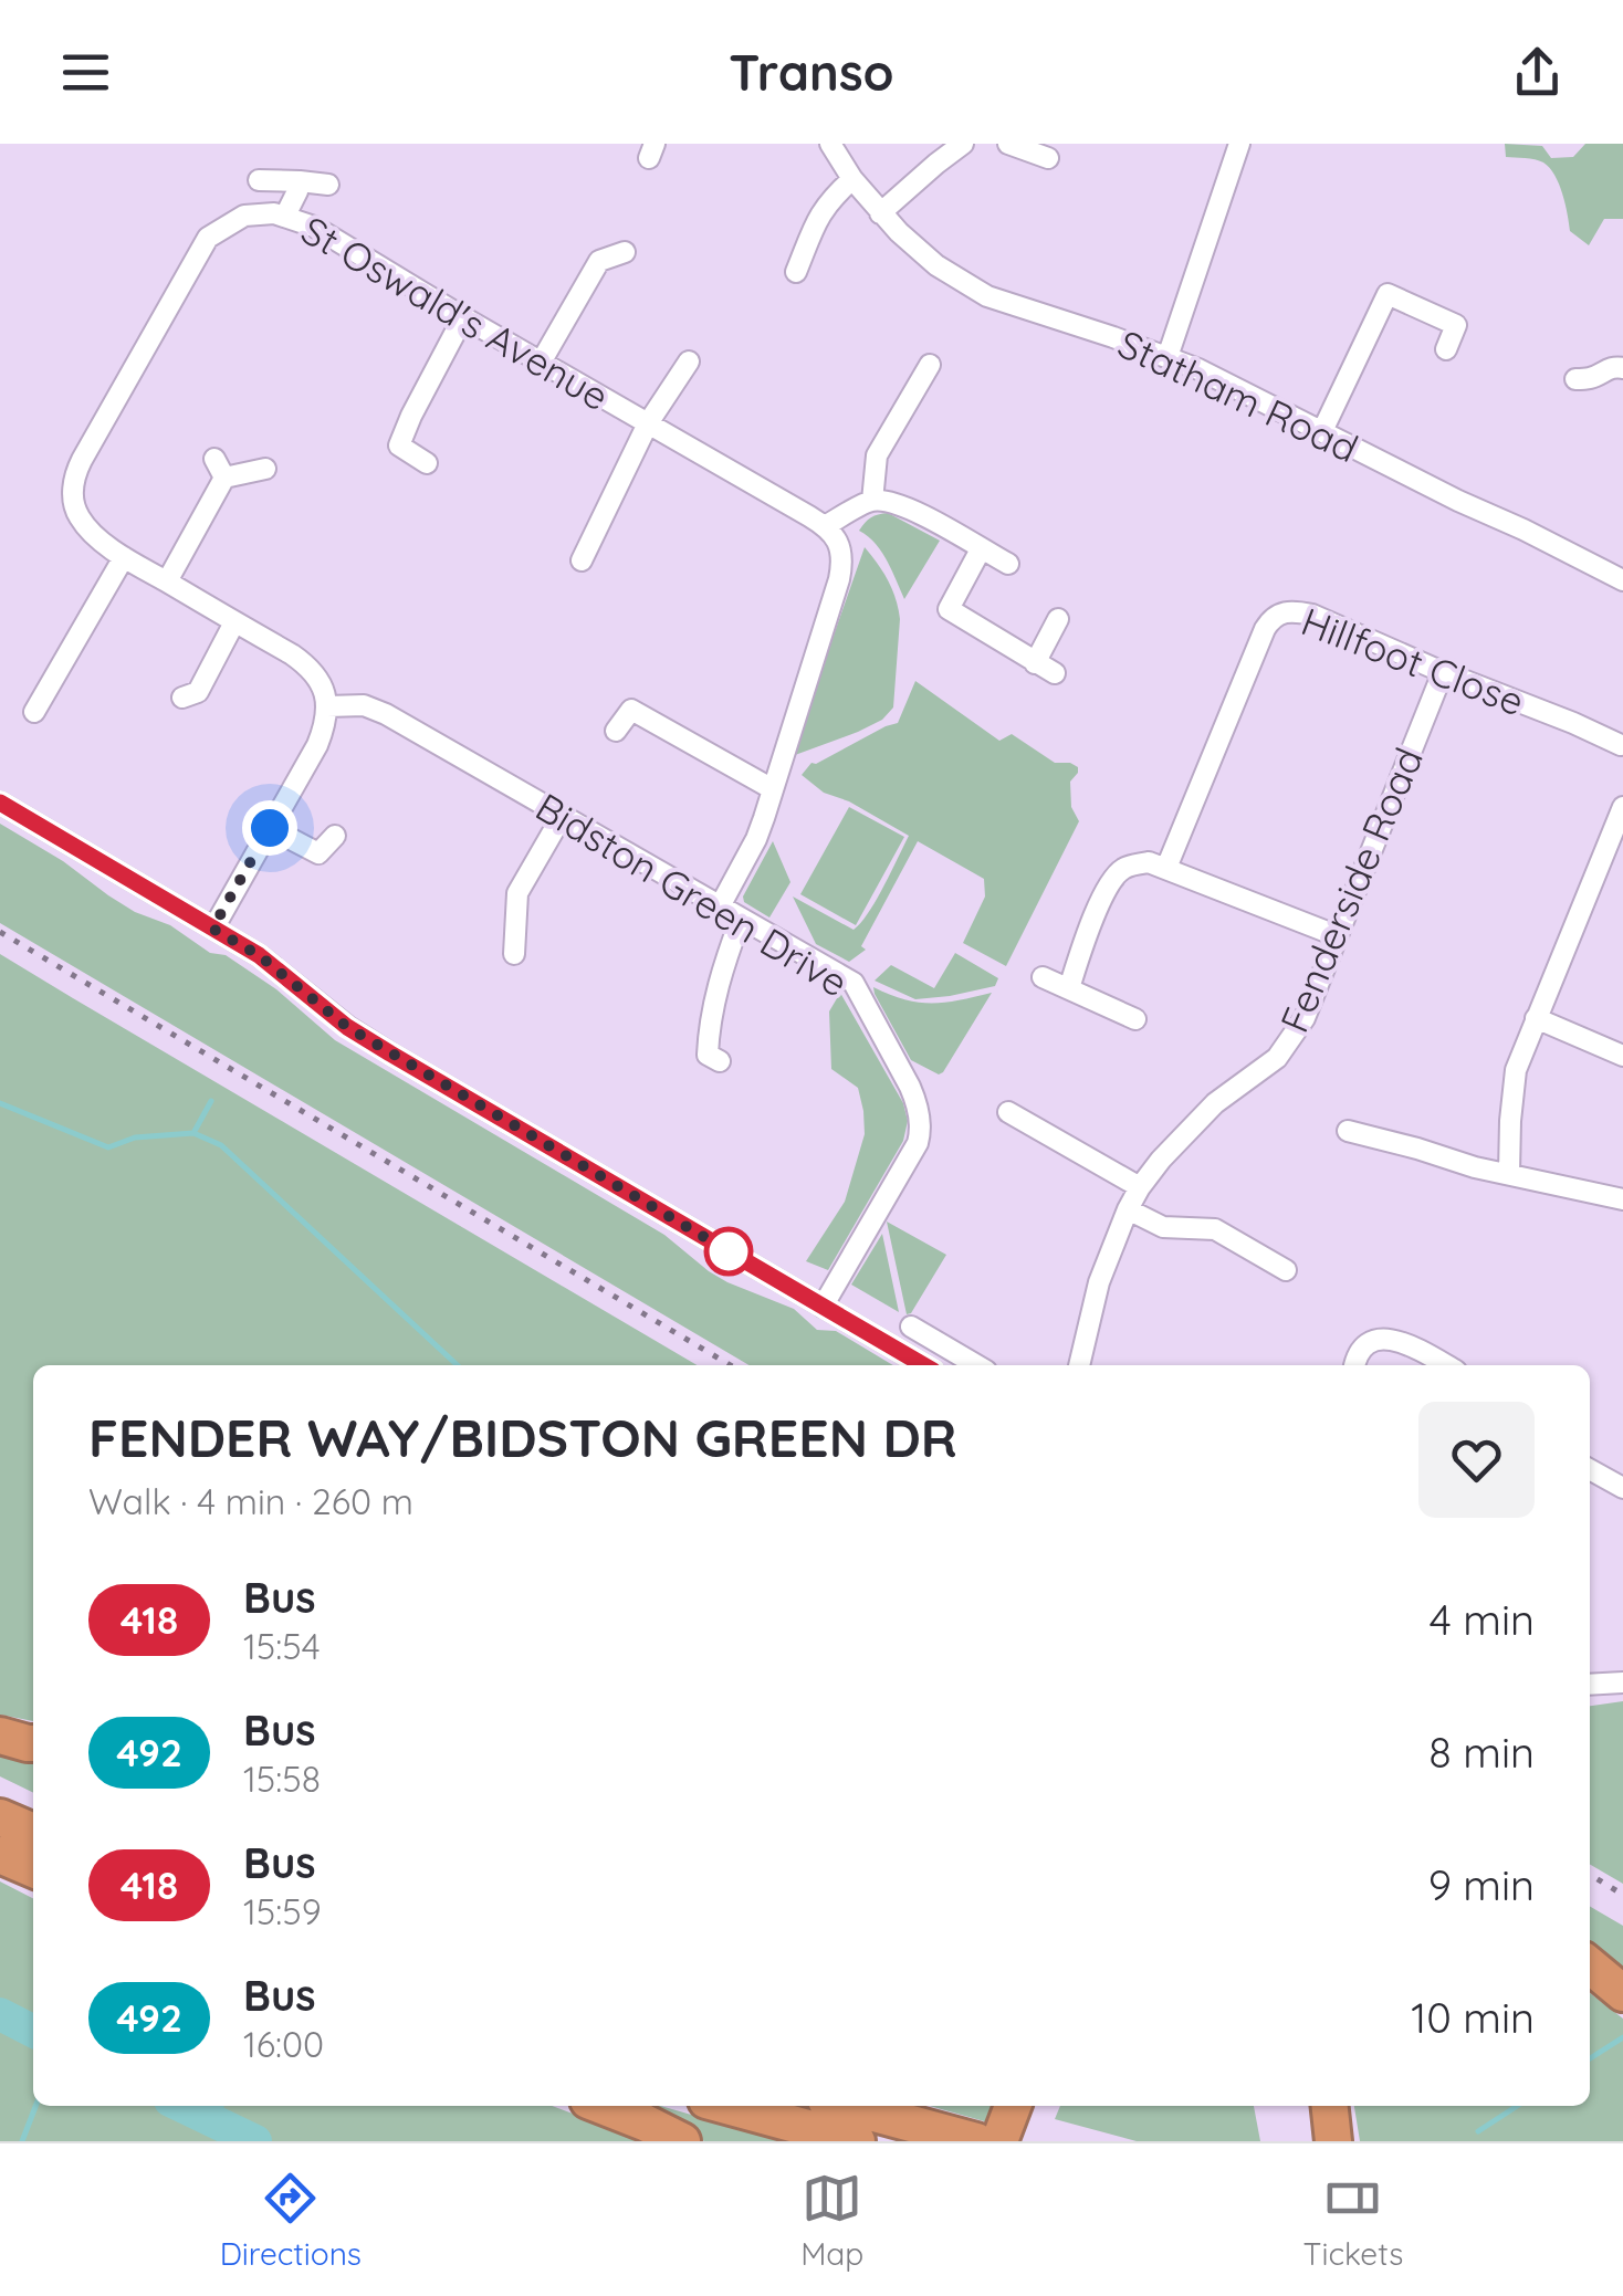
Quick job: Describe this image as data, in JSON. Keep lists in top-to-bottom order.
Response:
{
  "streets": {
    "street": [
      "St Oswald's Avenue",
      "Statham Road",
      "Hillfoot Close",
      "Fenderside Road",
      "Bidston Green Drive"
    ]
  },
  "crossings": [
    ["St Oswald's Avenue", "Bidston Green Drive"],
    ["Hillfoot Close", "Fenderside Road"]
  ],
  "lines": ["bus line 418"],
  "page": {
    "header": "Transo",
    "heading": ["FENDER WAY/BIDSTON GREEN DR", "Walk · 4 min · 260 m"],
    "list": [
      {
        "mark": "418",
        "name": "Bus",
        "note": "15:54",
        "value": "4 min"
      },
      {
        "mark": "492",
        "name": "Bus",
        "note": "15:58",
        "value": "8 min"
      },
      {
        "mark": "418",
        "name": "Bus",
        "note": "15:59",
        "value": "9 min"
      },
      {
        "mark": "492",
        "name": "Bus",
        "note": "16:00",
        "value": "10 min"
      }
    ],
    "tabs": ["Directions", "Map", "Tickets"]
  }
}
